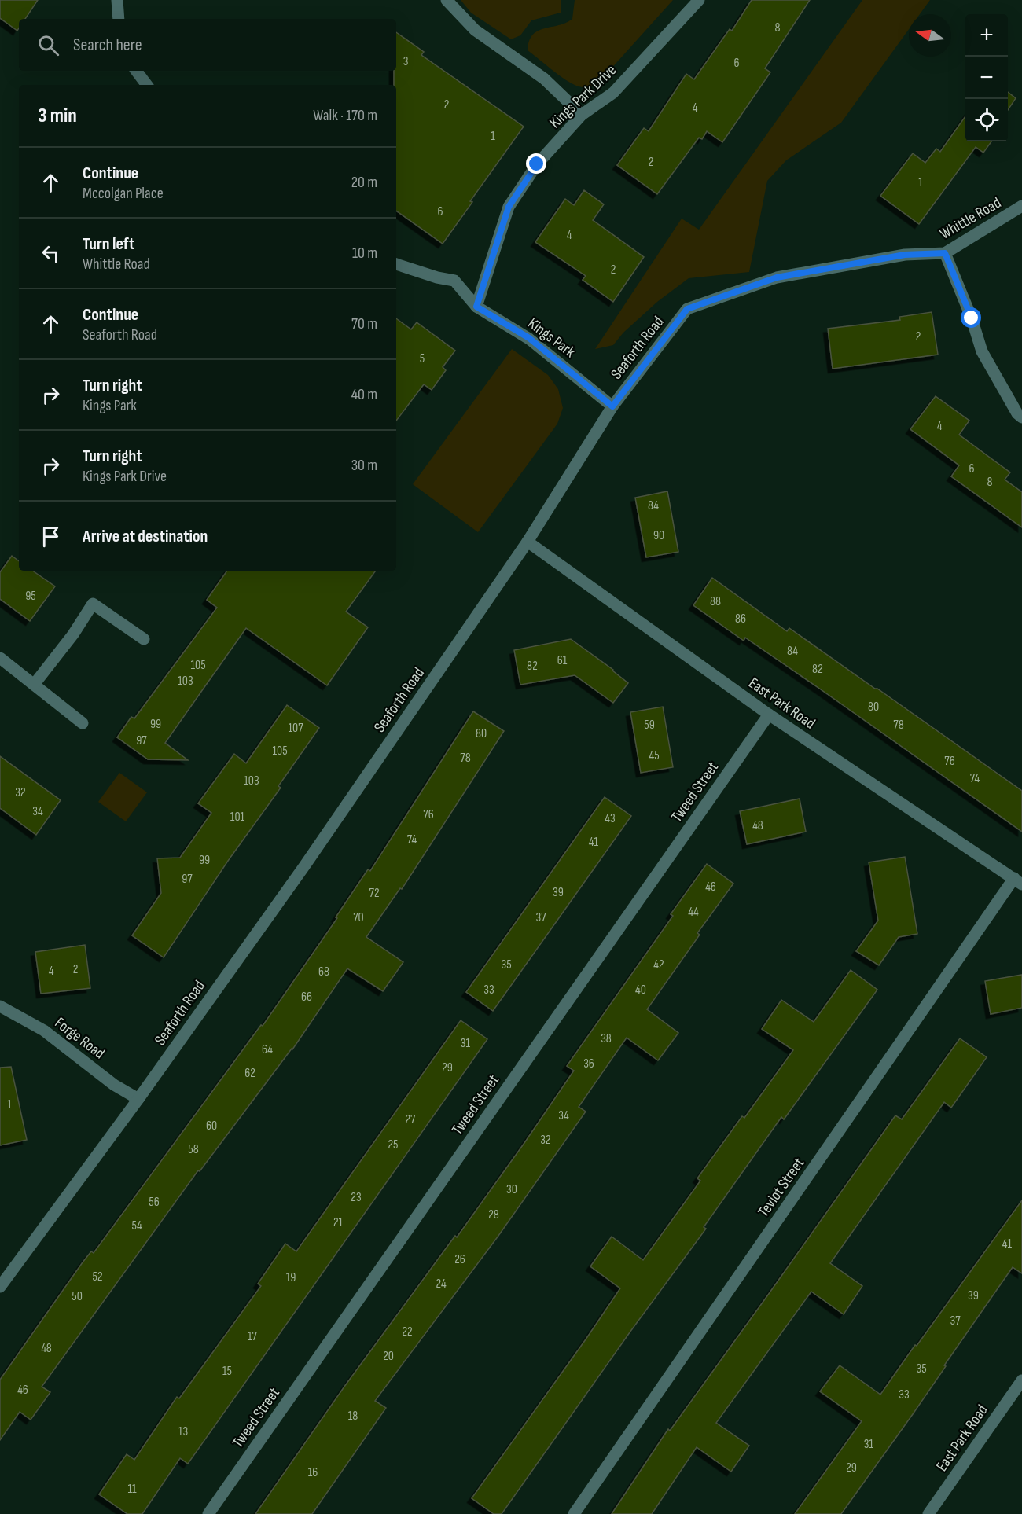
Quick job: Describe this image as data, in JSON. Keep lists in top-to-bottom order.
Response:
{
  "streets": {
    "street": [
      "Kings Park Drive",
      "Whittle Road",
      "Kings Park",
      "Seaforth Road",
      "East Park Road",
      "Tweed Street",
      "Forge Road",
      "Teviot Street"
    ]
  },
  "crossings": [
    ["Kings Park Drive", "Kings Park"],
    ["Whittle Road", "Seaforth Road"],
    ["Kings Park", "Seaforth Road"],
    ["Seaforth Road", "East Park Road"],
    ["Seaforth Road", "Forge Road"],
    ["East Park Road", "Tweed Street"],
    ["East Park Road", "Teviot Street"]
  ],
  "house_numbers": [
    "8",
    "3",
    "6",
    "2",
    "4",
    "1",
    "2",
    "1",
    "6",
    "4",
    "2",
    "2",
    "5",
    "4",
    "6",
    "8",
    "84",
    "90",
    "95",
    "88",
    "86",
    "84",
    "61",
    "105",
    "82",
    "82",
    "103",
    "80",
    "99",
    "59",
    "78",
    "107",
    "80",
    "97",
    "105",
    "45",
    "78",
    "76",
    "74",
    "103",
    "32",
    "34",
    "76",
    "101",
    "43",
    "48",
    "74",
    "41",
    "99",
    "97",
    "46",
    "39",
    "72",
    "44",
    "70",
    "37",
    "35",
    "42",
    "2",
    "4",
    "68",
    "33",
    "40",
    "66",
    "38",
    "31",
    "64",
    "36",
    "29",
    "62",
    "1",
    "34",
    "27",
    "60",
    "32",
    "25",
    "58",
    "30",
    "23",
    "56",
    "28",
    "21",
    "54",
    "41",
    "26",
    "52",
    "19",
    "24",
    "39",
    "50",
    "37",
    "22",
    "17",
    "48",
    "20",
    "35",
    "15",
    "46",
    "33",
    "18",
    "13",
    "31",
    "29",
    "16",
    "11"
  ],
  "north": "left",
  "page": {
    "map_buttons": ["+", "−"],
    "search": "Search here",
    "heading": ["3 min", "Walk · 170 m"],
    "list": [
      ["Continue", "Mccolgan Place", "20 m"],
      ["Turn left", "Whittle Road", "10 m"],
      ["Continue", "Seaforth Road", "70 m"],
      ["Turn right", "Kings Park", "40 m"],
      ["Turn right", "Kings Park Drive", "30 m"],
      "Arrive at destination"
    ]
  }
}
